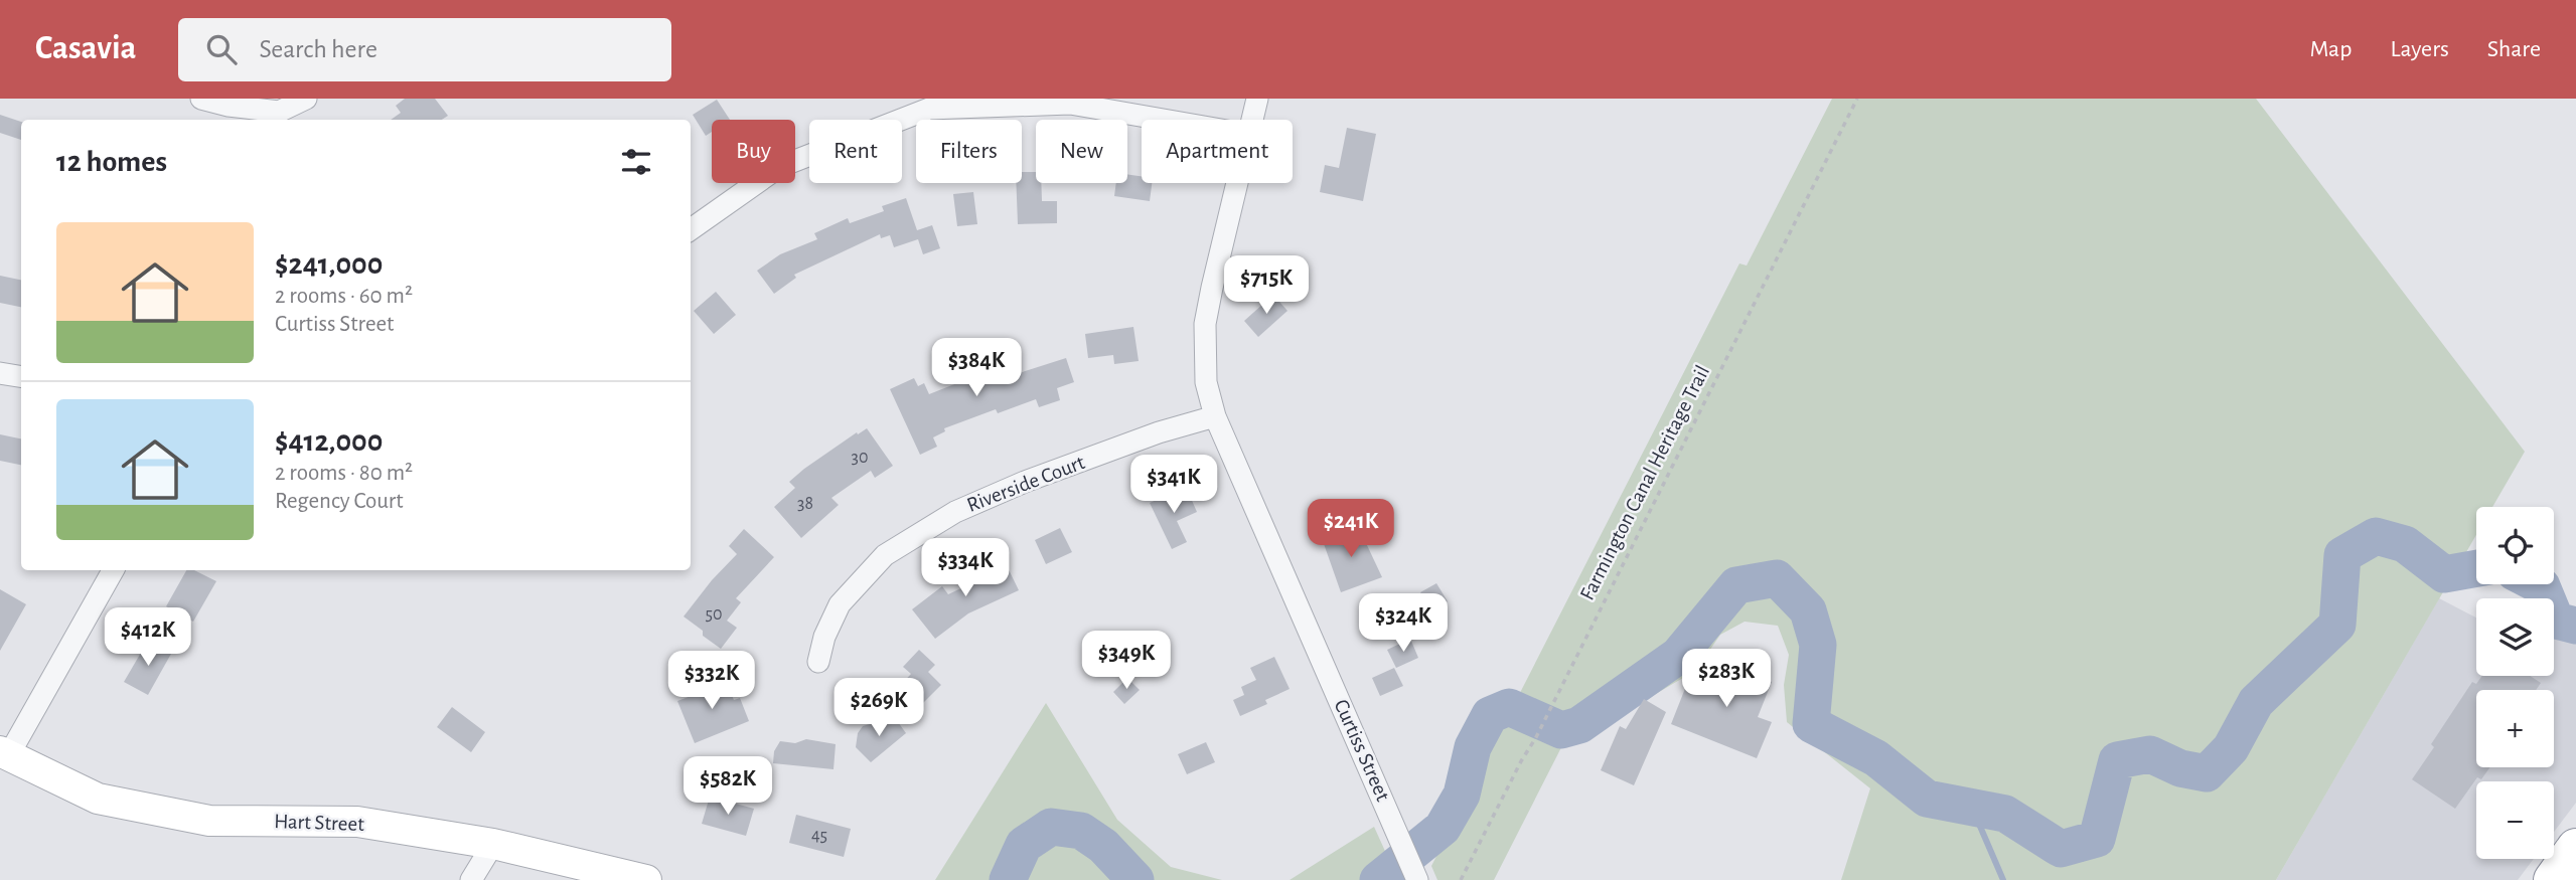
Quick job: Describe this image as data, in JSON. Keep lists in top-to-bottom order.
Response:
{
  "streets": {
    "street": ["Riverside Court", "Curtiss Street", "Hart Street"],
    "path": ["Farmington Canal Heritage Trail"]
  },
  "crossings": [
    ["Riverside Court", "Curtiss Street"]
  ],
  "house_numbers": [
    "30",
    "38",
    "50",
    "45"
  ],
  "page": {
    "header": "Casavia",
    "search": "Search here",
    "nav": ["Map", "Layers", "Share"],
    "chip": [
      "Buy",
      "Rent",
      "Filters",
      "New",
      "Apartment"
    ],
    "heading": "12 homes",
    "list": [
      {
        "name": "$241,000",
        "note": "2 rooms · 60 m² · Curtiss Street"
      },
      {
        "name": "$412,000",
        "note": "2 rooms · 80 m² · Regency Court"
      }
    ],
    "price": [
      "$715K",
      "$384K",
      "$341K",
      "$241K",
      "$334K",
      "$324K",
      "$412K",
      "$349K",
      "$283K",
      "$332K",
      "$269K",
      "$582K"
    ],
    "map_buttons": ["+", "−"]
  }
}
